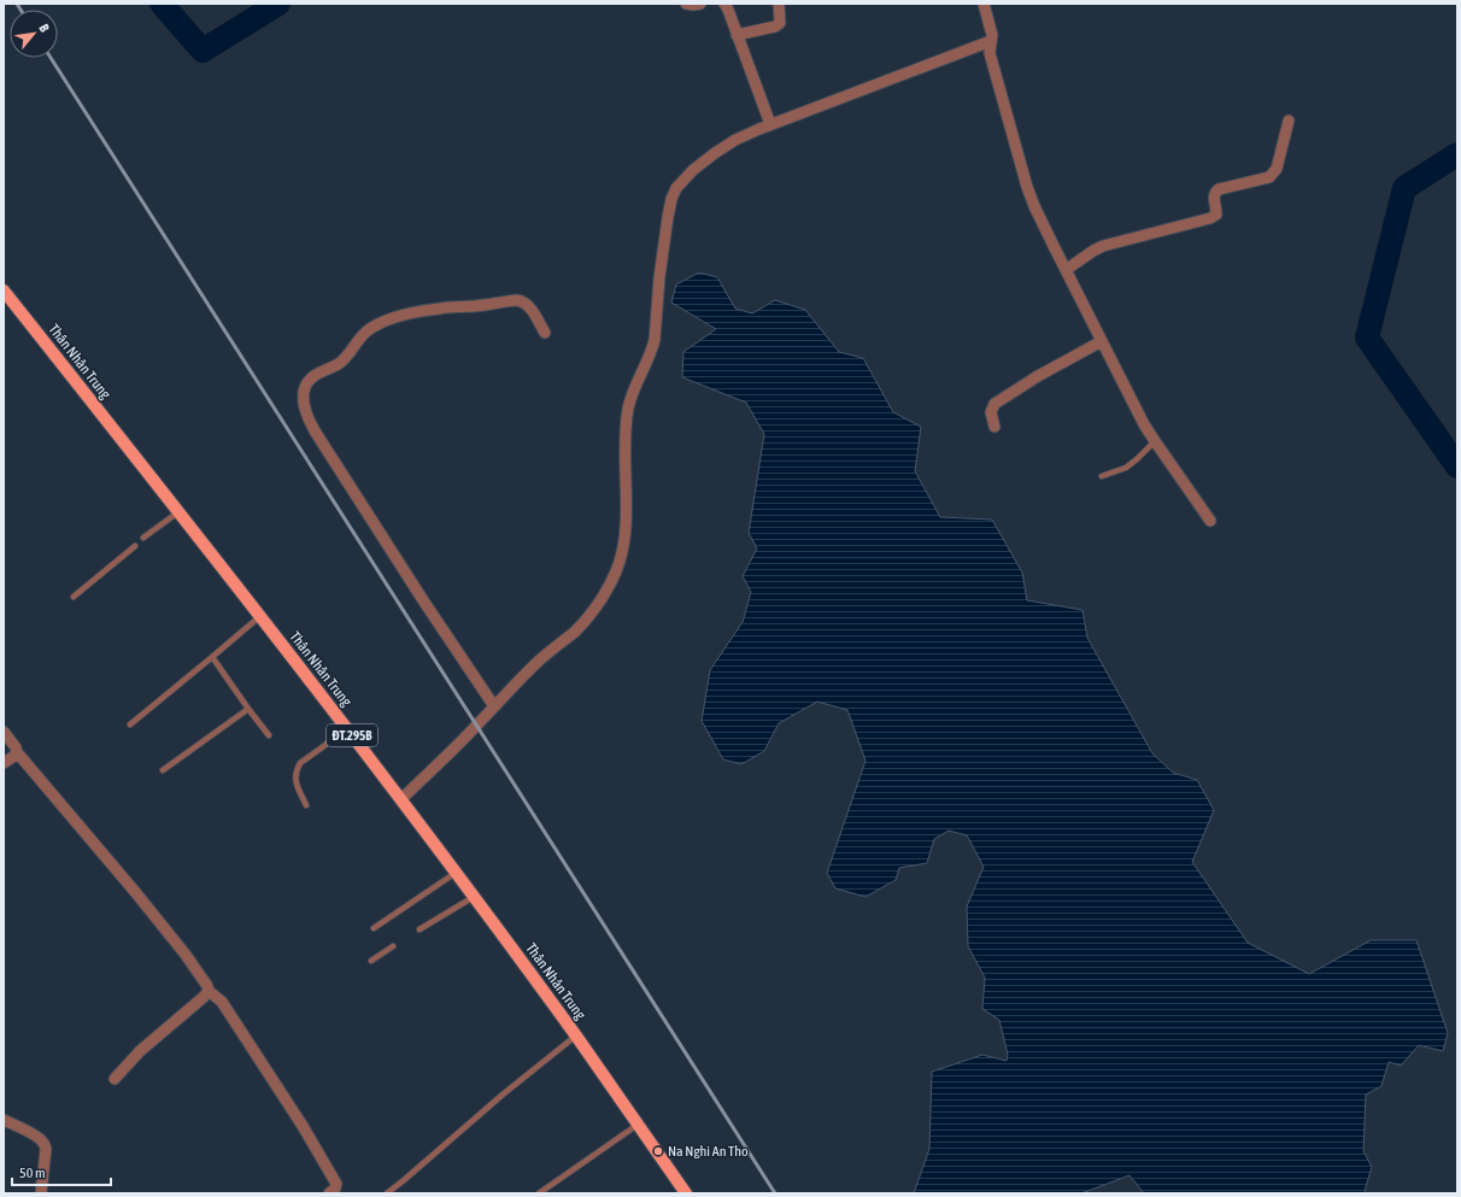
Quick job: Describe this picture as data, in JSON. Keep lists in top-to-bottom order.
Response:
{
  "streets": {
    "main road": ["Thân Nhân Trung", "ĐT.295B"]
  },
  "places": ["Na Nghi An Tho"],
  "scale_bar": "50 m",
  "north": "top right"
}
